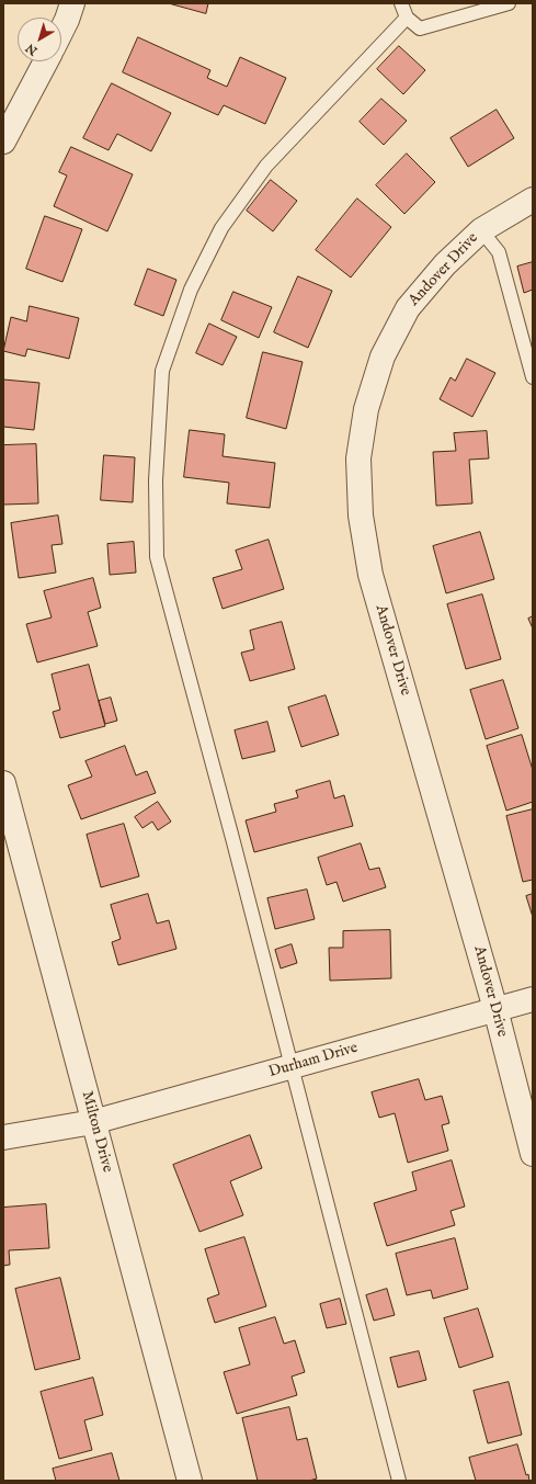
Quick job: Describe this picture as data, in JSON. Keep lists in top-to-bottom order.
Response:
{
  "streets": {
    "street": ["Andover Drive", "Durham Drive", "Milton Drive"]
  },
  "crossings": [
    ["Andover Drive", "Durham Drive"],
    ["Durham Drive", "Milton Drive"]
  ],
  "north": "bottom left"
}
